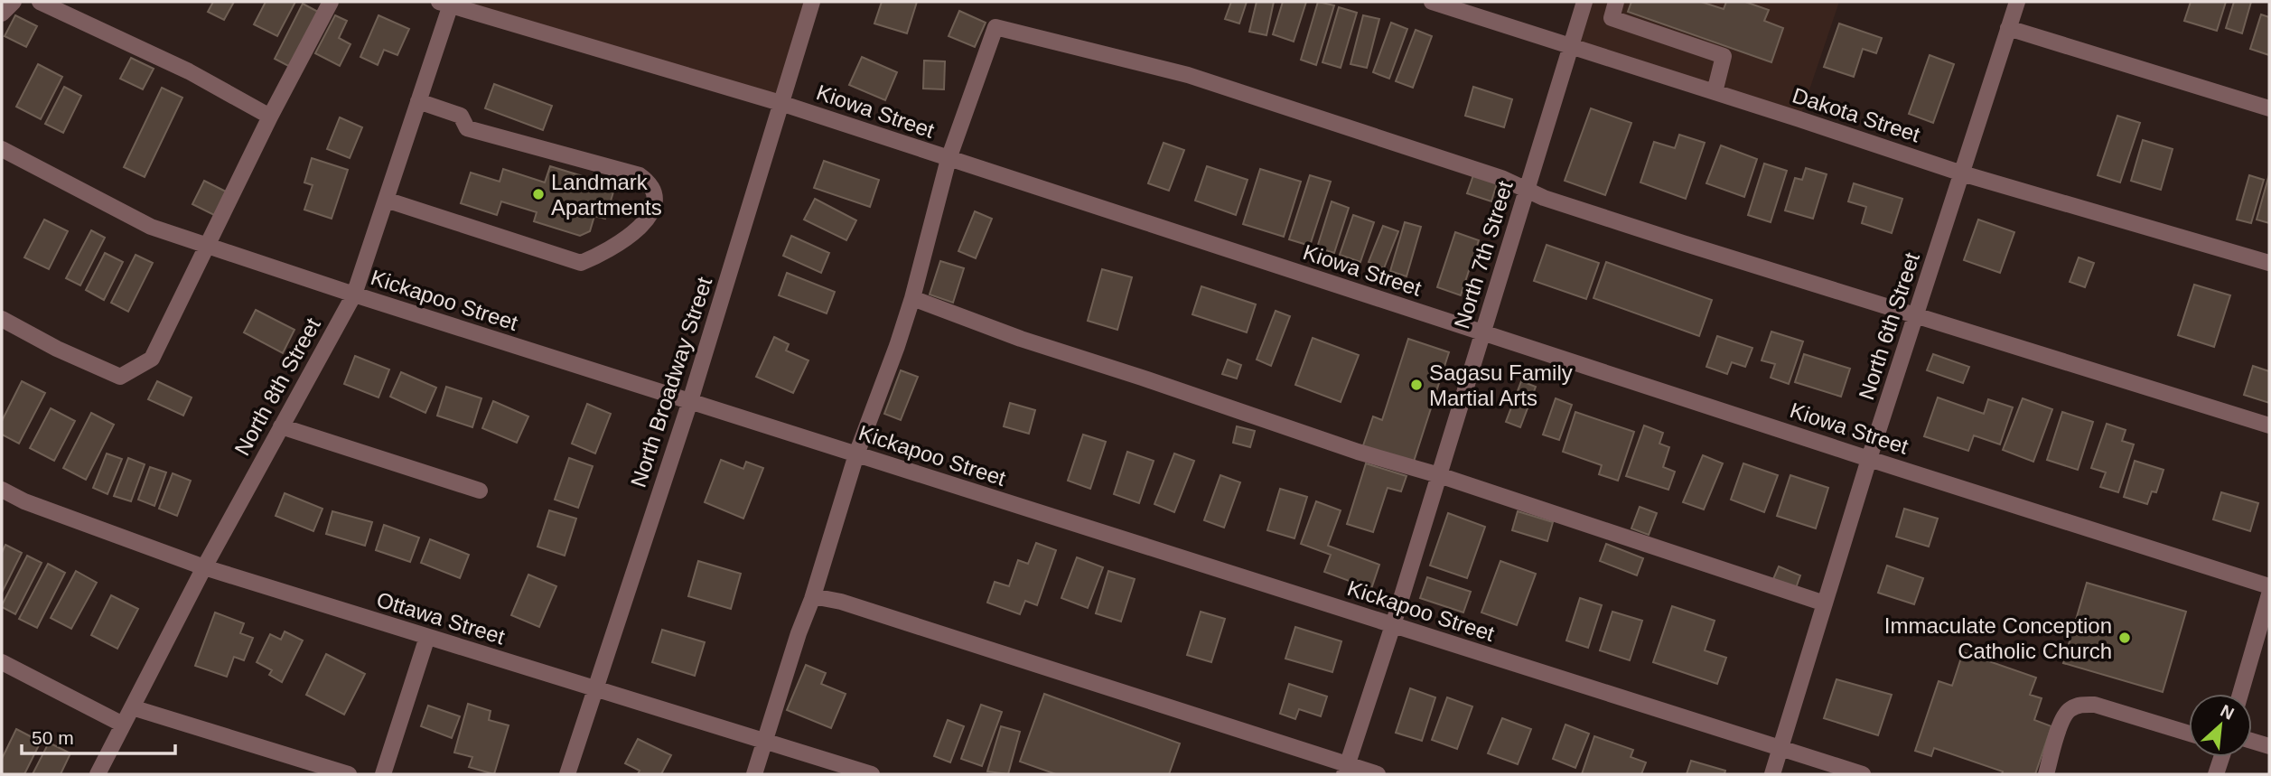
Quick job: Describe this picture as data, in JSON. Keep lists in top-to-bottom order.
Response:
{
  "streets": {
    "street": [
      "Kiowa Street",
      "Dakota Street",
      "North 7th Street",
      "Kickapoo Street",
      "North 6th Street",
      "North Broadway Street",
      "North 8th Street",
      "Ottawa Street"
    ]
  },
  "crossings": [
    ["Kiowa Street", "North 7th Street"],
    ["Kiowa Street", "North 6th Street"],
    ["Kiowa Street", "North Broadway Street"],
    ["Kiowa Street", "North 8th Street"],
    ["Dakota Street", "North 7th Street"],
    ["Dakota Street", "North 6th Street"],
    ["North 7th Street", "Kickapoo Street"],
    ["Kickapoo Street", "North 6th Street"],
    ["Kickapoo Street", "North Broadway Street"],
    ["Kickapoo Street", "North 8th Street"],
    ["North Broadway Street", "Ottawa Street"],
    ["North 8th Street", "Ottawa Street"]
  ],
  "places": ["Landmark Apartments", "Sagasu Family Martial Arts", "Immaculate Conception Catholic Church"],
  "scale_bar": "50 m",
  "north": "top right"
}
